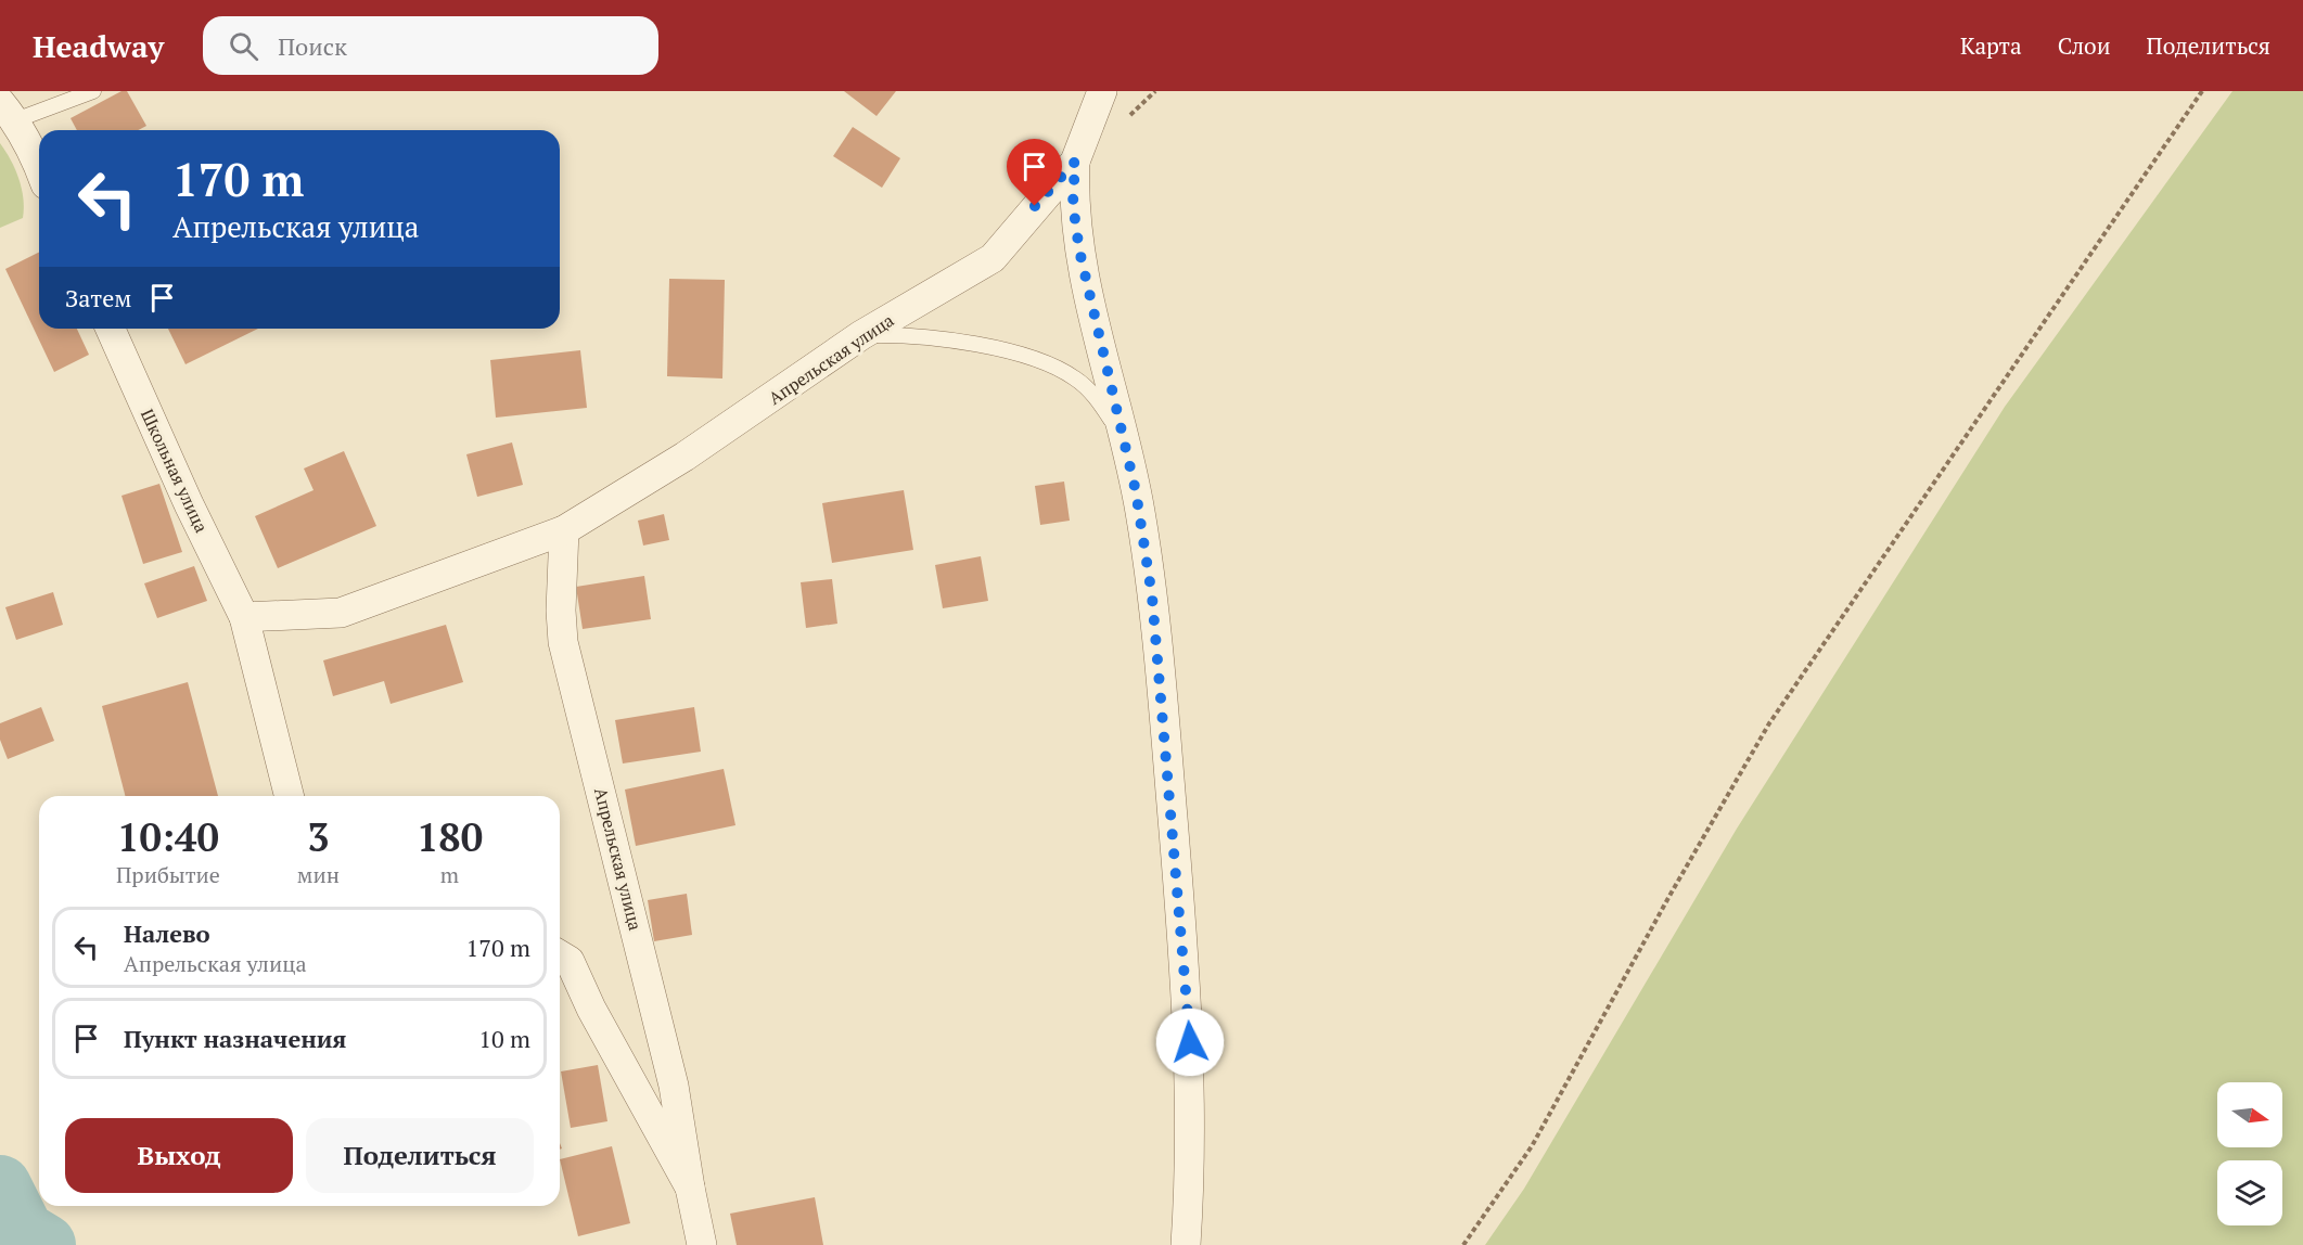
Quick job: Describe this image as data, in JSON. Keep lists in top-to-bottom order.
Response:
{
  "streets": {
    "street": ["Апрельская улица", "Школьная улица"]
  },
  "crossings": [
    ["Апрельская улица", "Школьная улица"]
  ],
  "north": "right",
  "page": {
    "header": "Headway",
    "search": "Поиск",
    "nav": ["Карта", "Слои", "Поделиться"],
    "turn": ["170 m", "Апрельская улица"],
    "then": "Затем",
    "eta": [
      "10:40",
      "Прибытие",
      "3",
      "мин",
      "180",
      "m"
    ],
    "list": [
      {
        "name": "Налево",
        "note": "Апрельская улица",
        "value": "170 m"
      },
      {
        "name": "Пункт назначения",
        "value": "10 m"
      }
    ],
    "buttons": ["Выход", "Поделиться"]
  }
}
